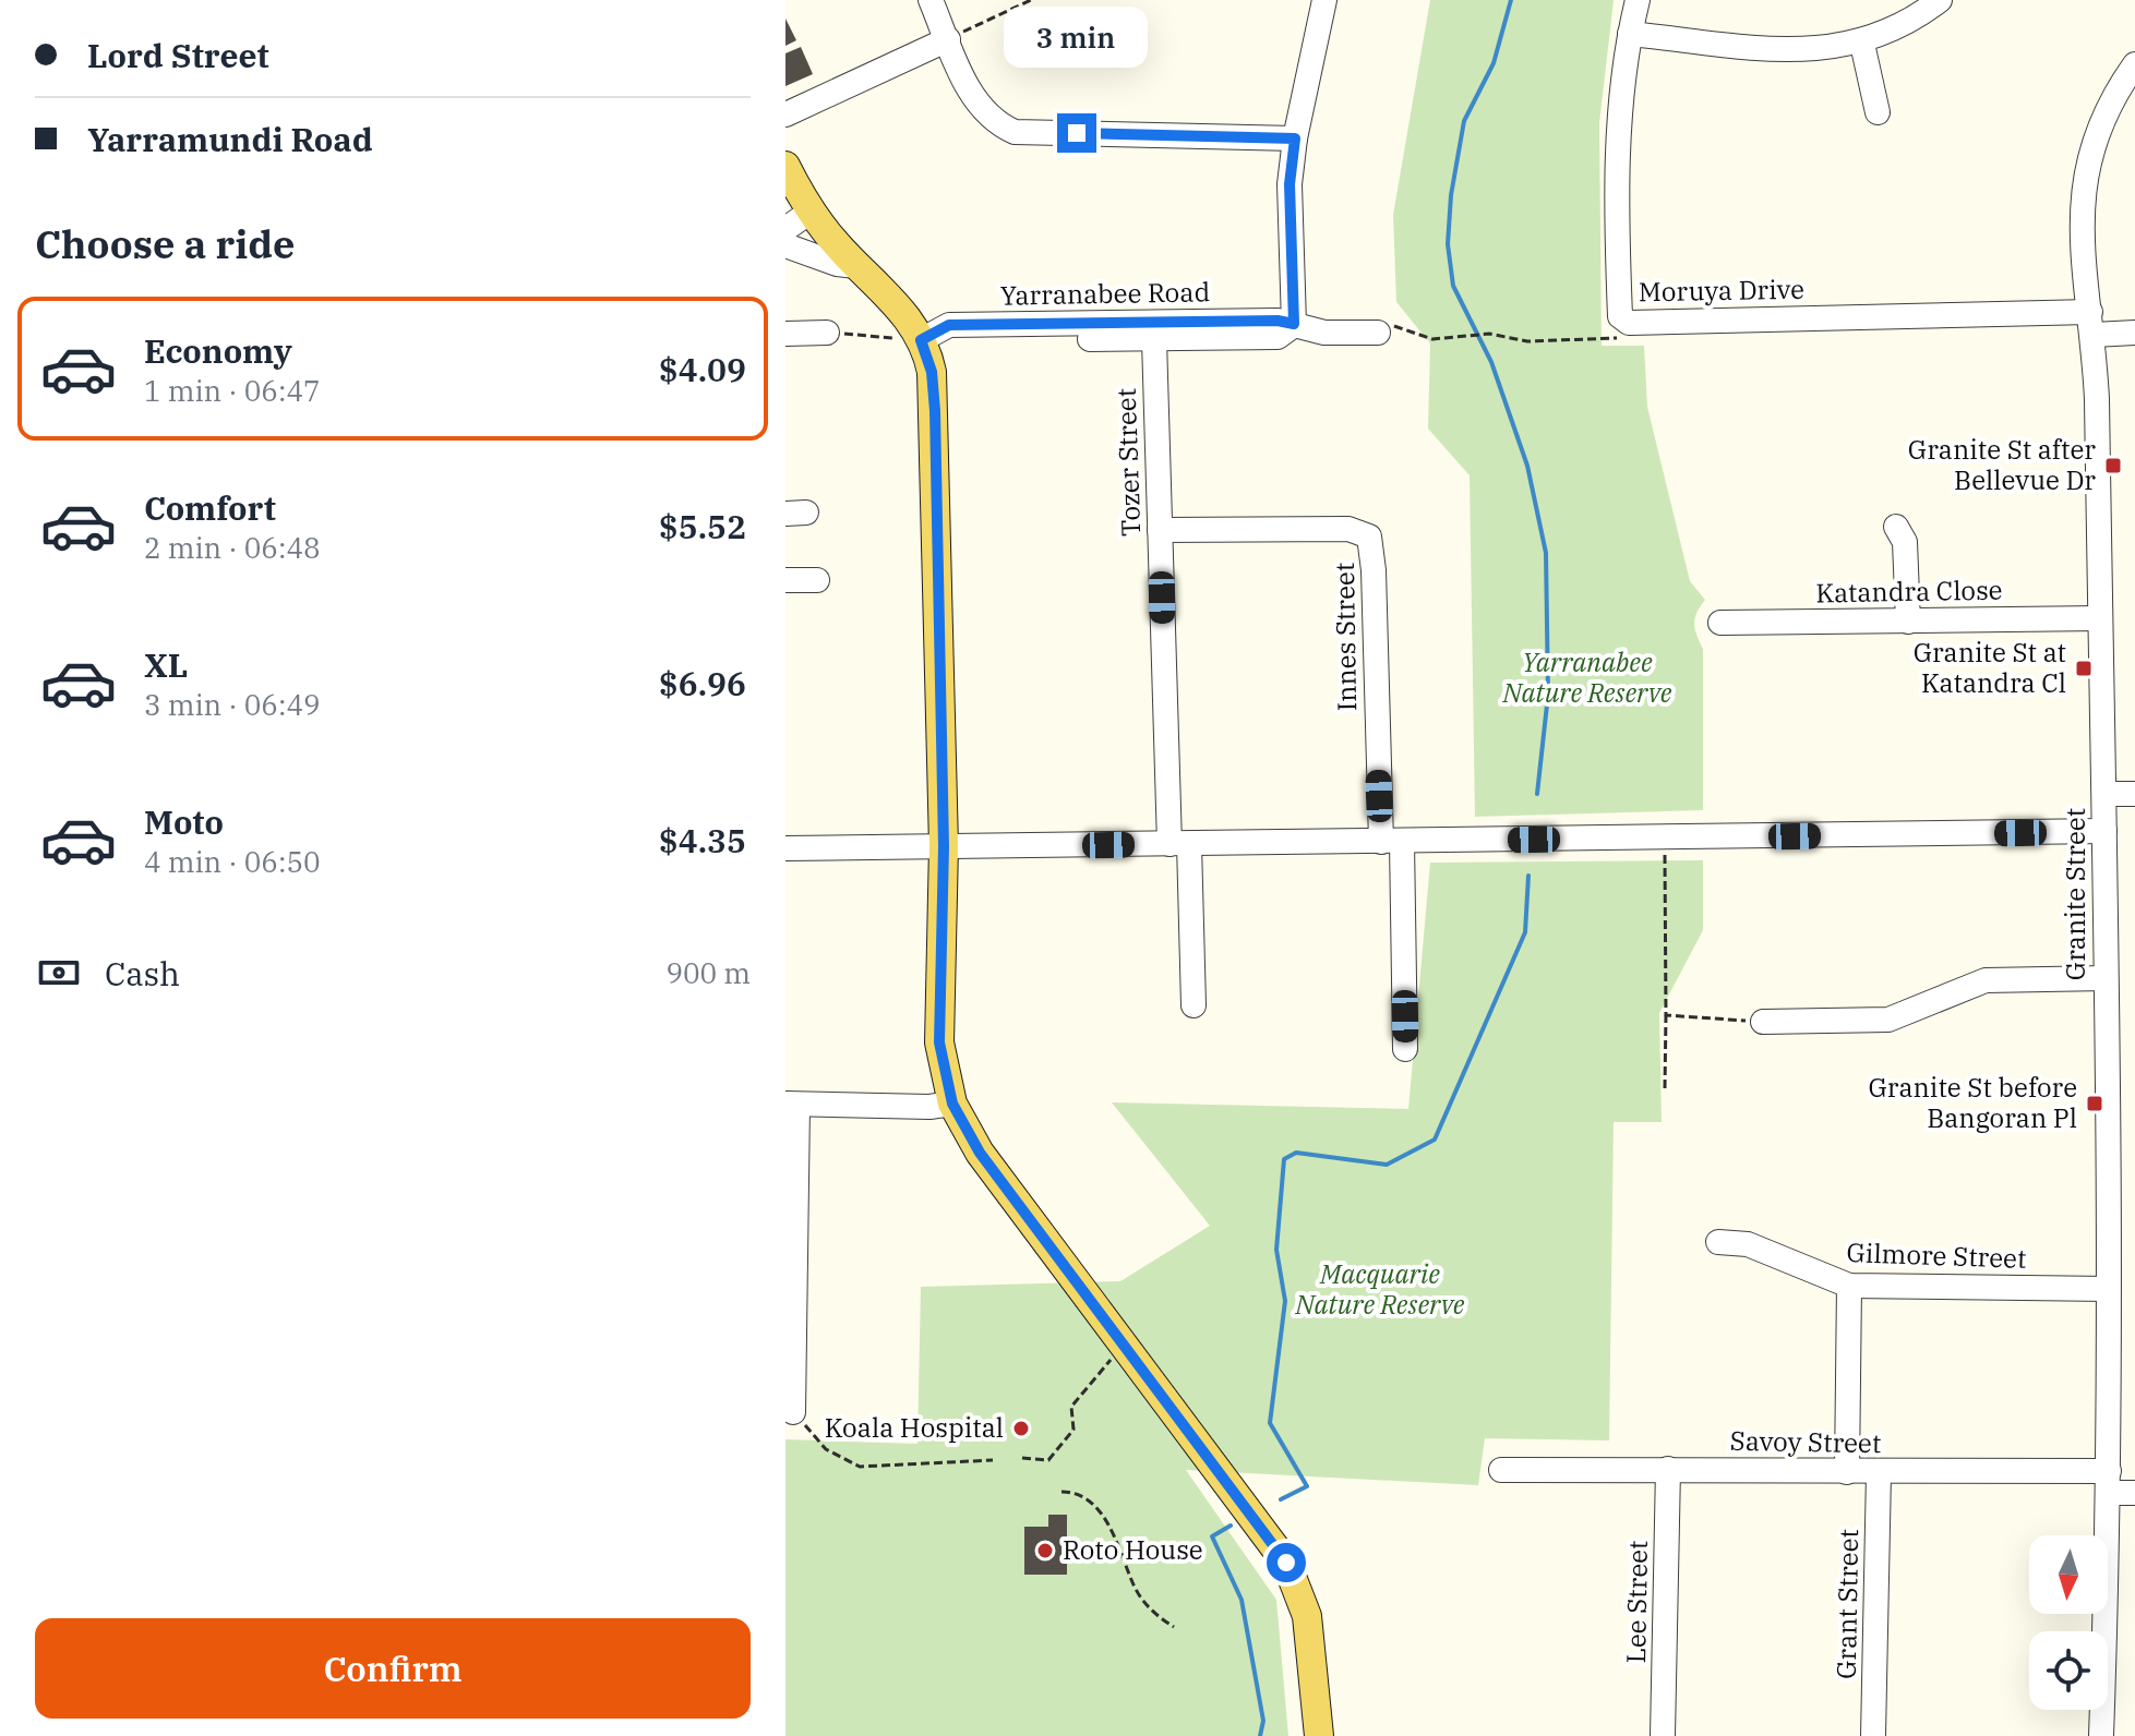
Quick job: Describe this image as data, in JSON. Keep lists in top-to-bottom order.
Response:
{
  "streets": {
    "street": [
      "Moruya Drive",
      "Yarranabee Road",
      "Tozer Street",
      "Katandra Close",
      "Innes Street",
      "Granite Street",
      "Gilmore Street",
      "Savoy Street",
      "Lee Street",
      "Grant Street"
    ]
  },
  "crossings": [
    ["Moruya Drive", "Granite Street"],
    ["Yarranabee Road", "Tozer Street"],
    ["Tozer Street", "Innes Street"],
    ["Katandra Close", "Granite Street"],
    ["Granite Street", "Gilmore Street"],
    ["Granite Street", "Savoy Street"],
    ["Savoy Street", "Lee Street"],
    ["Savoy Street", "Grant Street"]
  ],
  "parks": ["Yarranabee Nature Reserve", "Macquarie Nature Reserve"],
  "places": {
    "transit": ["Granite St after Bellevue Dr", "Granite St at Katandra Cl", "Granite St before Bangoran Pl"],
    "other": ["Koala Hospital", "Roto House"]
  },
  "north": "bottom",
  "page": {
    "banner": ["Lord Street", "Yarramundi Road"],
    "bubble": "3 min",
    "heading": "Choose a ride",
    "list": [
      {
        "name": "Economy",
        "note": "1 min · 06:47",
        "value": "$4.09"
      },
      {
        "name": "Comfort",
        "note": "2 min · 06:48",
        "value": "$5.52"
      },
      {
        "name": "XL",
        "note": "3 min · 06:49",
        "value": "$6.96"
      },
      {
        "name": "Moto",
        "note": "4 min · 06:50",
        "value": "$4.35"
      }
    ],
    "pay": ["Cash", "900 m"],
    "buttons": "Confirm"
  }
}
